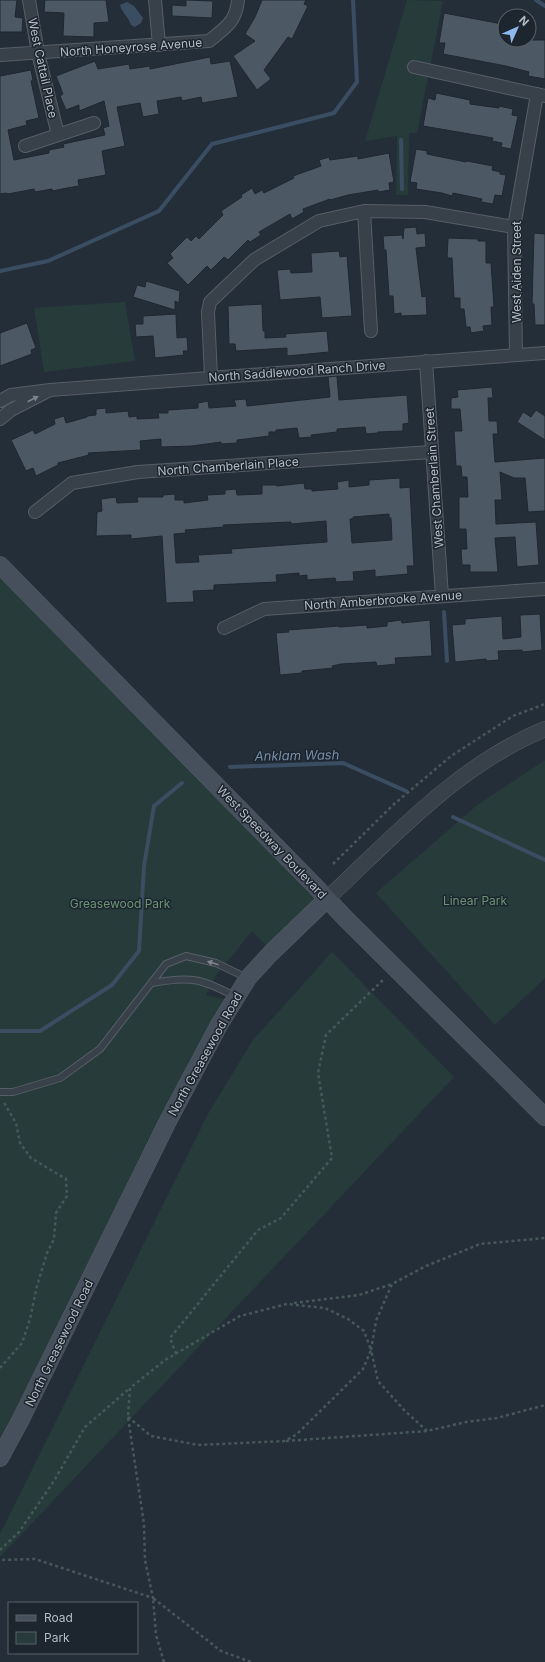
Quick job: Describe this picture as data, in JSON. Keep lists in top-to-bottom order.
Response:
{
  "streets": {
    "main road": ["West Speedway Boulevard", "North Greasewood Road"],
    "street": [
      "North Honeyrose Avenue",
      "West Cattail Place",
      "West Aiden Street",
      "North Saddlewood Ranch Drive",
      "North Chamberlain Place",
      "West Chamberlain Street",
      "North Amberbrooke Avenue"
    ]
  },
  "crossings": [
    ["North Honeyrose Avenue", "West Cattail Place"],
    ["West Aiden Street", "North Saddlewood Ranch Drive"],
    ["North Saddlewood Ranch Drive", "West Chamberlain Street"],
    ["North Chamberlain Place", "West Chamberlain Street"],
    ["West Chamberlain Street", "North Amberbrooke Avenue"],
    ["West Speedway Boulevard", "North Greasewood Road"]
  ],
  "water": ["Anklam Wash"],
  "parks": ["Linear Park", "Greasewood Park"],
  "legend": ["Road", "Park"],
  "north": "top right"
}
